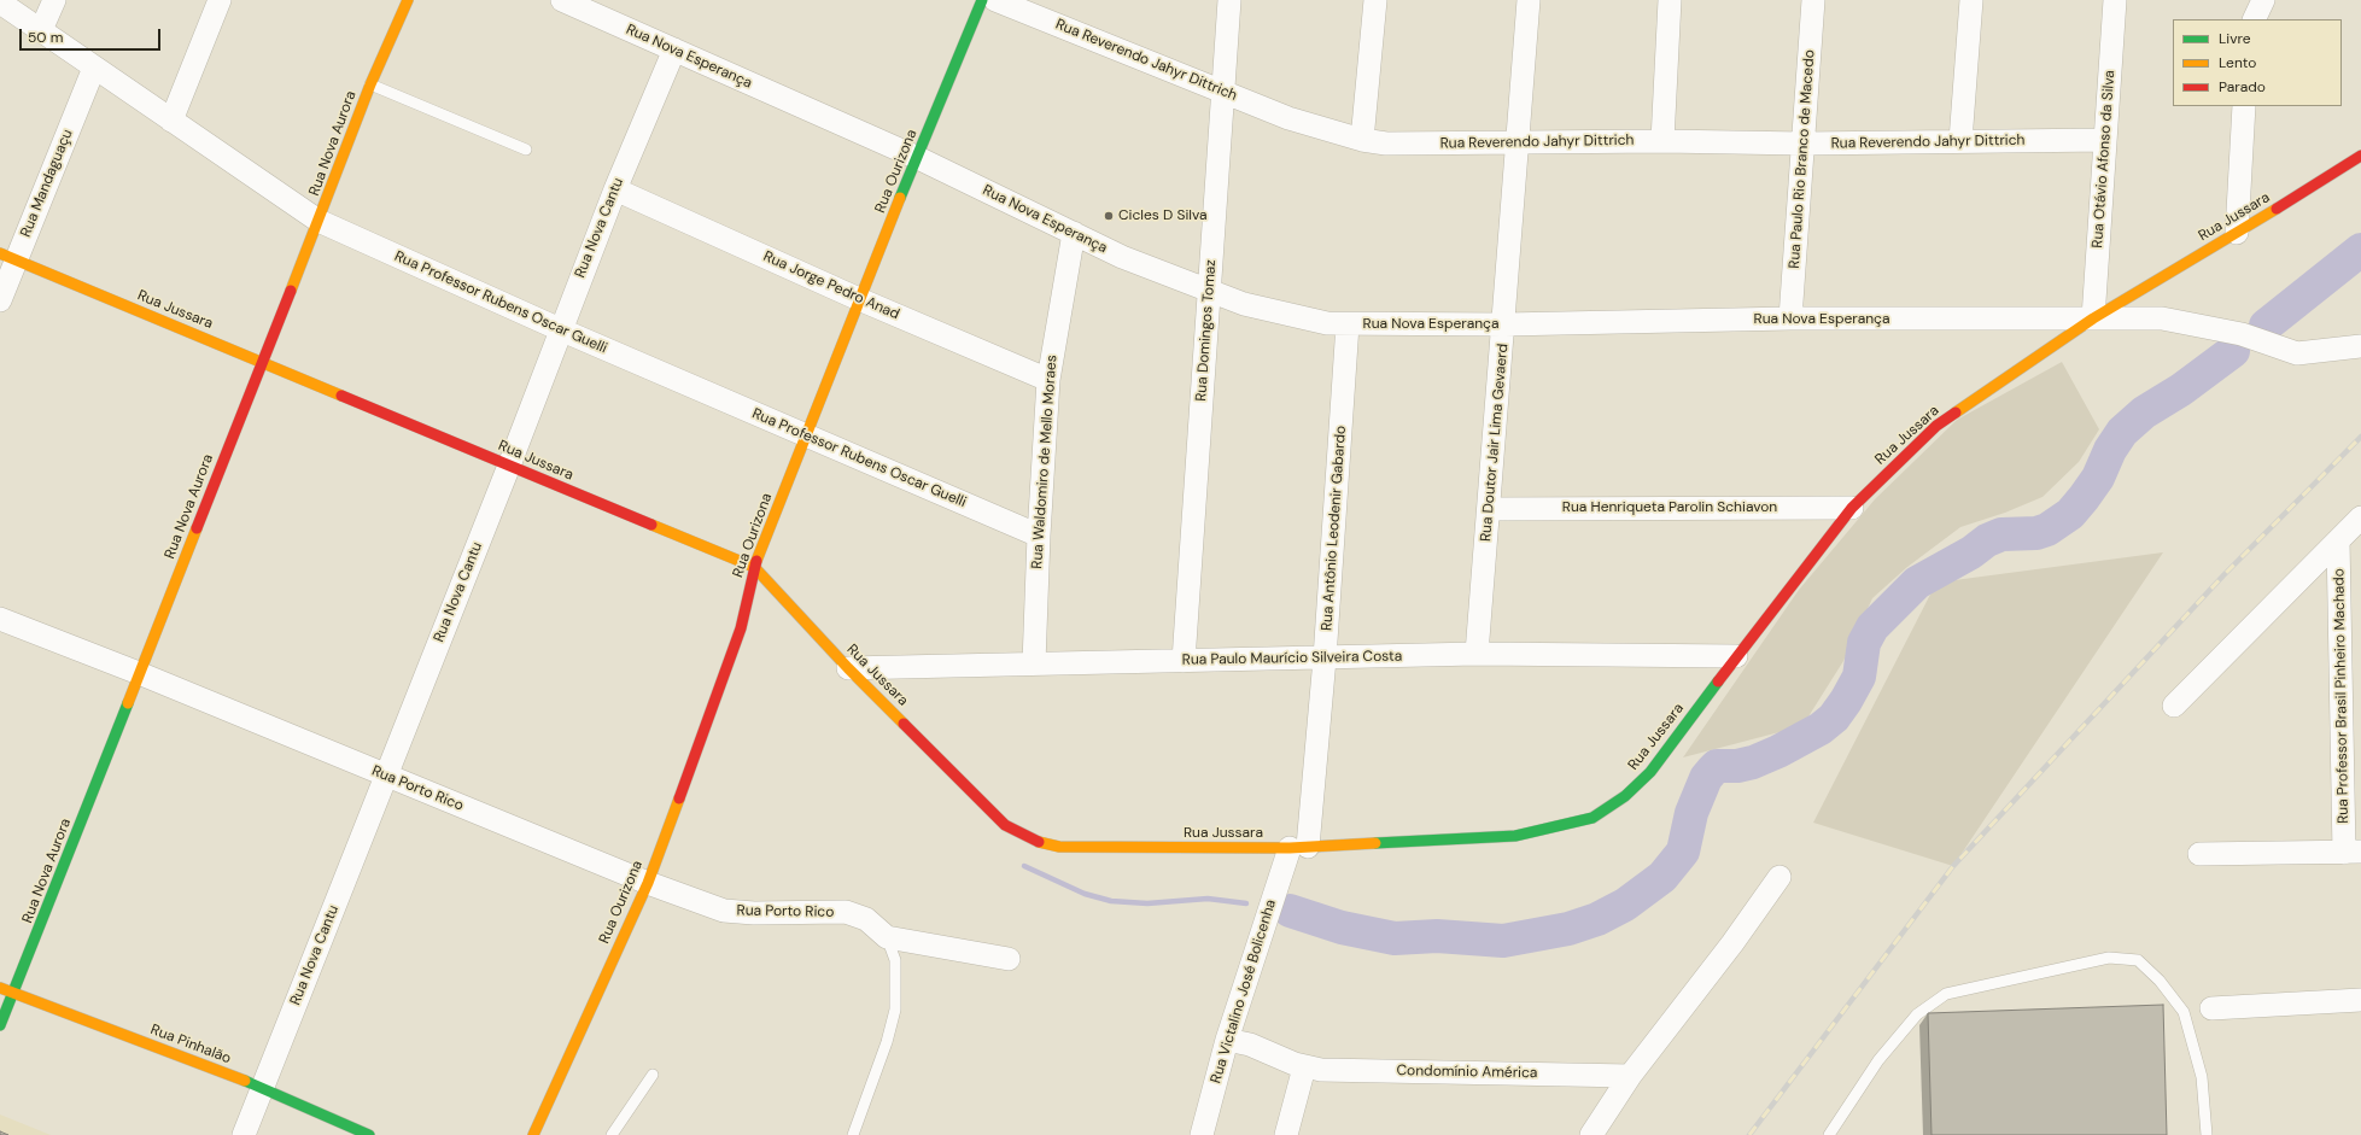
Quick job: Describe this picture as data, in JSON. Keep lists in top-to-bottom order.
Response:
{
  "streets": {
    "street": [
      "Rua Nova Esperança",
      "Rua Reverendo Jahyr Dittrich",
      "Rua Nova Aurora",
      "Rua Paulo Rio Branco de Macedo",
      "Rua Otávio Afonso da Silva",
      "Rua Ourizona",
      "Rua Mandaguaçu",
      "Rua Jussara",
      "Rua Nova Cantu",
      "Rua Jorge Pedro Anad",
      "Rua Professor Rubens Oscar Guelli",
      "Rua Domingos Tomaz",
      "Rua Doutor Jair Lima Gevaerd",
      "Rua Waldomiro de Mello Moraes",
      "Rua Henriqueta Parolin Schiavon",
      "Rua Antônio Leodenir Gabardo",
      "Rua Paulo Maurício Silveira Costa",
      "Rua Professor Brasil Pinheiro Machado",
      "Rua Porto Rico",
      "Rua Victalino José Bolicenha",
      "Rua Pinhalão",
      "Condomínio América"
    ]
  },
  "crossings": [
    ["Rua Nova Esperança", "Rua Paulo Rio Branco de Macedo"],
    ["Rua Nova Esperança", "Rua Otávio Afonso da Silva"],
    ["Rua Nova Esperança", "Rua Ourizona"],
    ["Rua Nova Esperança", "Rua Jussara"],
    ["Rua Nova Esperança", "Rua Nova Cantu"],
    ["Rua Nova Esperança", "Rua Domingos Tomaz"],
    ["Rua Nova Esperança", "Rua Doutor Jair Lima Gevaerd"],
    ["Rua Nova Esperança", "Rua Waldomiro de Mello Moraes"],
    ["Rua Nova Esperança", "Rua Antônio Leodenir Gabardo"],
    ["Rua Reverendo Jahyr Dittrich", "Rua Paulo Rio Branco de Macedo"],
    ["Rua Reverendo Jahyr Dittrich", "Rua Otávio Afonso da Silva"],
    ["Rua Reverendo Jahyr Dittrich", "Rua Domingos Tomaz"],
    ["Rua Reverendo Jahyr Dittrich", "Rua Doutor Jair Lima Gevaerd"],
    ["Rua Nova Aurora", "Rua Jussara"],
    ["Rua Nova Aurora", "Rua Professor Rubens Oscar Guelli"],
    ["Rua Nova Aurora", "Rua Porto Rico"],
    ["Rua Nova Aurora", "Rua Pinhalão"],
    ["Rua Otávio Afonso da Silva", "Rua Jussara"],
    ["Rua Ourizona", "Rua Jussara"],
    ["Rua Ourizona", "Rua Jorge Pedro Anad"],
    ["Rua Ourizona", "Rua Professor Rubens Oscar Guelli"],
    ["Rua Ourizona", "Rua Porto Rico"],
    ["Rua Mandaguaçu", "Rua Jussara"],
    ["Rua Mandaguaçu", "Rua Professor Rubens Oscar Guelli"],
    ["Rua Jussara", "Rua Nova Cantu"],
    ["Rua Jussara", "Rua Henriqueta Parolin Schiavon"],
    ["Rua Jussara", "Rua Antônio Leodenir Gabardo"],
    ["Rua Jussara", "Rua Paulo Maurício Silveira Costa"],
    ["Rua Jussara", "Rua Victalino José Bolicenha"],
    ["Rua Nova Cantu", "Rua Jorge Pedro Anad"],
    ["Rua Nova Cantu", "Rua Professor Rubens Oscar Guelli"],
    ["Rua Nova Cantu", "Rua Porto Rico"],
    ["Rua Nova Cantu", "Rua Pinhalão"],
    ["Rua Jorge Pedro Anad", "Rua Waldomiro de Mello Moraes"],
    ["Rua Professor Rubens Oscar Guelli", "Rua Waldomiro de Mello Moraes"],
    ["Rua Domingos Tomaz", "Rua Paulo Maurício Silveira Costa"],
    ["Rua Doutor Jair Lima Gevaerd", "Rua Henriqueta Parolin Schiavon"],
    ["Rua Doutor Jair Lima Gevaerd", "Rua Paulo Maurício Silveira Costa"],
    ["Rua Waldomiro de Mello Moraes", "Rua Paulo Maurício Silveira Costa"],
    ["Rua Antônio Leodenir Gabardo", "Rua Paulo Maurício Silveira Costa"],
    ["Rua Antônio Leodenir Gabardo", "Rua Victalino José Bolicenha"],
    ["Rua Victalino José Bolicenha", "Condomínio América"]
  ],
  "places": ["Cicles D Silva"],
  "legend": ["Livre", "Lento", "Parado"],
  "scale_bar": "50 m"
}
